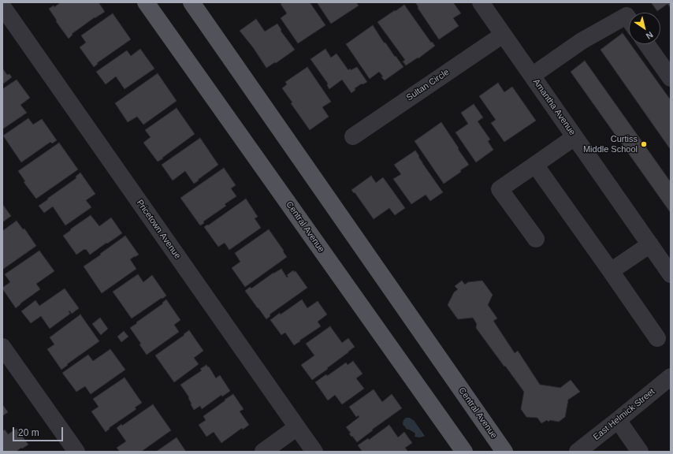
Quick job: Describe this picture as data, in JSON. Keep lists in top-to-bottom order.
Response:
{
  "streets": {
    "main road": ["Central Avenue"],
    "street": [
      "Sultan Circle",
      "Amantha Avenue",
      "Pricetown Avenue",
      "East Helmick Street"
    ]
  },
  "crossings": [
    ["Sultan Circle", "Amantha Avenue"]
  ],
  "places": ["Curtiss Middle School"],
  "scale_bar": "20 m",
  "north": "bottom right"
}
